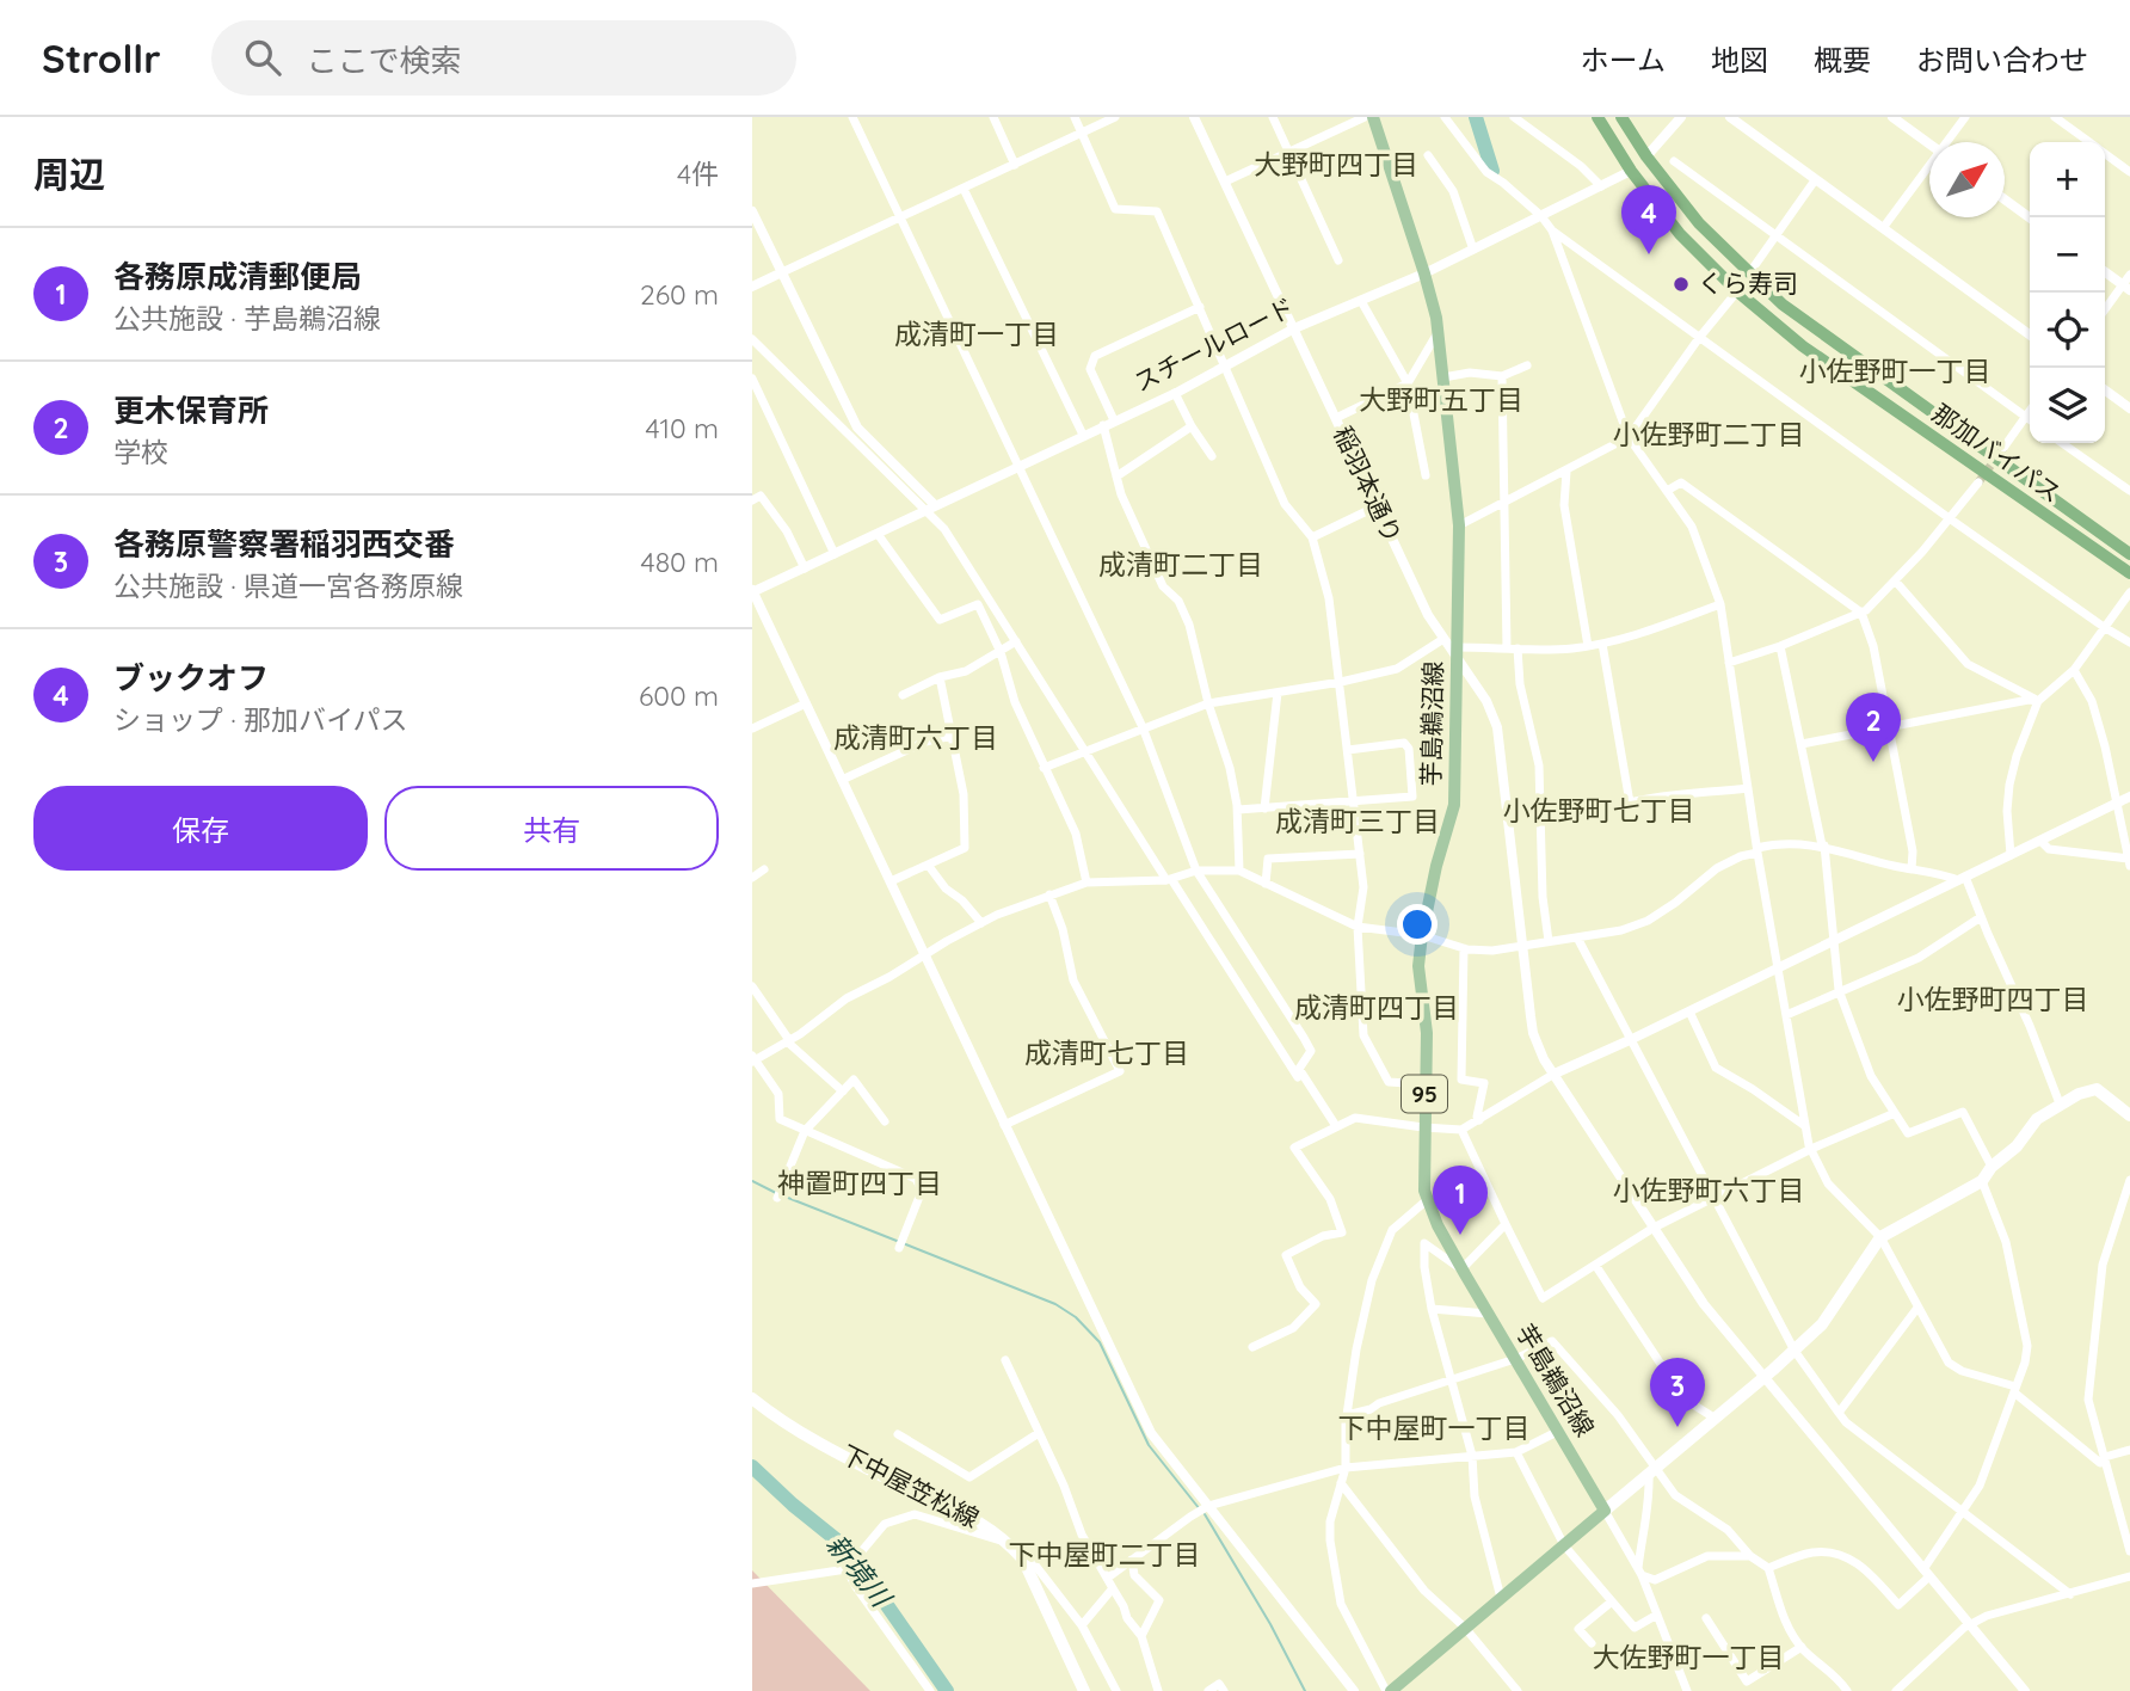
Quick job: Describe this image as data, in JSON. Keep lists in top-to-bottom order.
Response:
{
  "streets": {
    "highway": ["スチールロード", "那加バイパス"],
    "main road": ["芋島鵜沼線", "95", "下中屋笠松線"],
    "street": ["稲羽本通り"]
  },
  "crossings": [
    ["スチールロード", "那加バイパス"],
    ["スチールロード", "稲羽本通り"],
    ["スチールロード", "芋島鵜沼線"],
    ["稲羽本通り", "芋島鵜沼線"]
  ],
  "districts": [
    "大野町四丁目",
    "成清町一丁目",
    "小佐野町一丁目",
    "大野町五丁目",
    "小佐野町二丁目",
    "成清町二丁目",
    "成清町六丁目",
    "小佐野町七丁目",
    "成清町三丁目",
    "小佐野町四丁目",
    "成清町四丁目",
    "成清町七丁目",
    "神置町四丁目",
    "小佐野町六丁目",
    "下中屋町一丁目",
    "下中屋町二丁目",
    "大佐野町一丁目"
  ],
  "water": ["新境川"],
  "places": ["くら寿司"],
  "north": "top right",
  "page": {
    "header": "Strollr",
    "search": "ここで検索",
    "nav": [
      "ホーム",
      "地図",
      "概要",
      "お問い合わせ"
    ],
    "heading": ["周辺", "4件"],
    "map_buttons": ["+", "−"],
    "pins": [
      "4",
      "2",
      "1",
      "3"
    ],
    "list": [
      {
        "mark": "1",
        "name": "各務原成清郵便局",
        "note": "公共施設 · 芋島鵜沼線",
        "value": "260 m"
      },
      {
        "mark": "2",
        "name": "更木保育所",
        "note": "学校",
        "value": "410 m"
      },
      {
        "mark": "3",
        "name": "各務原警察署稲羽西交番",
        "note": "公共施設 · 県道一宮各務原線",
        "value": "480 m"
      },
      {
        "mark": "4",
        "name": "ブックオフ",
        "note": "ショップ · 那加バイパス",
        "value": "600 m"
      }
    ],
    "buttons": ["保存", "共有"]
  }
}
